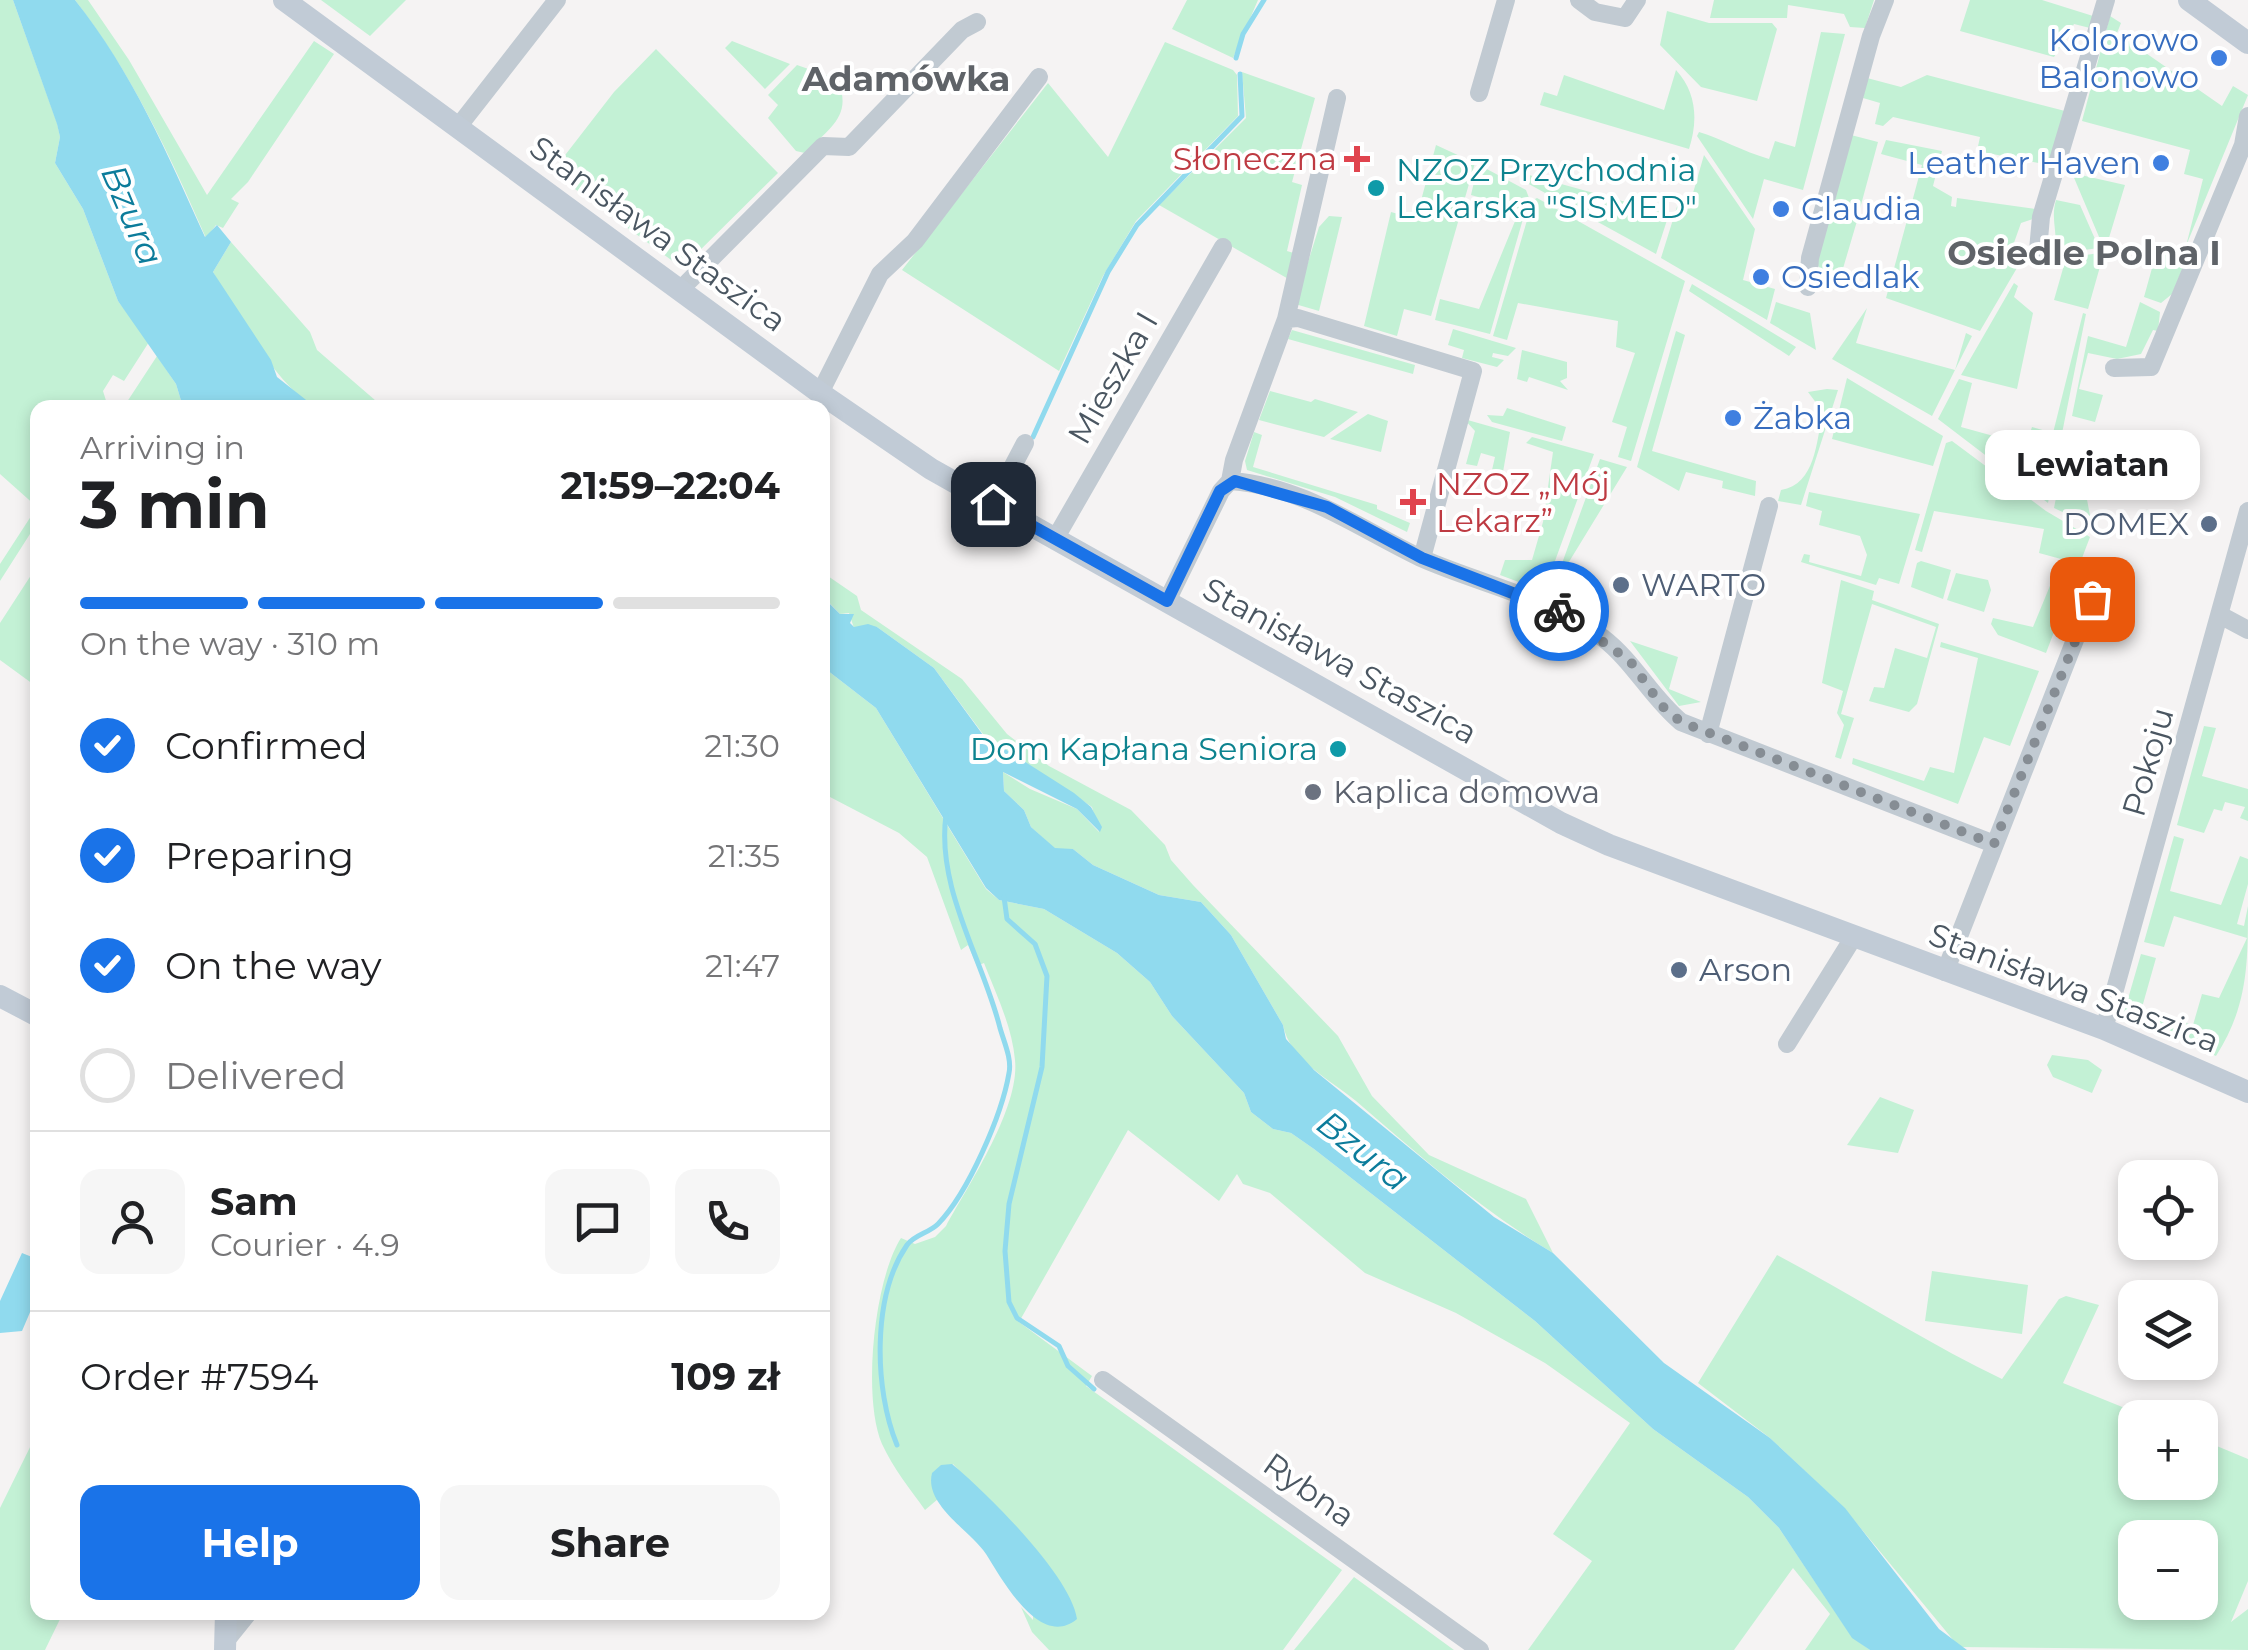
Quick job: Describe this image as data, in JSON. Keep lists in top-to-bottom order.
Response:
{
  "streets": {
    "street": [
      "Stanisława Staszica",
      "Mieszka I",
      "Pokoju",
      "Rybna"
    ]
  },
  "crossings": [
    ["Stanisława Staszica", "Mieszka I"],
    ["Stanisława Staszica", "Pokoju"]
  ],
  "districts": ["Adamówka", "Osiedle Polna I"],
  "water": ["Bzura"],
  "places": {
    "other": [
      "Kolorowo Balonowo",
      "Leather Haven",
      "NZOZ Przychodnia Lekarska \"SISMED\"",
      "Claudia",
      "Osiedlak",
      "Żabka",
      "DOMEX",
      "WARTO",
      "Lewiatan",
      "Dom Kapłana Seniora",
      "Kaplica domowa",
      "Arson"
    ],
    "health": ["Słoneczna", "NZOZ „Mój Lekarz”"]
  },
  "page": {
    "heading": ["3 min", "Arriving in", "21:59–22:04"],
    "panel": [
      "Sam",
      "Courier · 4.9",
      "Order #7594",
      "109 zł"
    ],
    "bubble": "Lewiatan",
    "bar": "On the way · 310 m",
    "list": [
      ["Confirmed", "21:30"],
      ["Preparing", "21:35"],
      ["On the way", "21:47"],
      "Delivered"
    ],
    "map_buttons": ["+", "−"],
    "buttons": ["Help", "Share"]
  }
}
